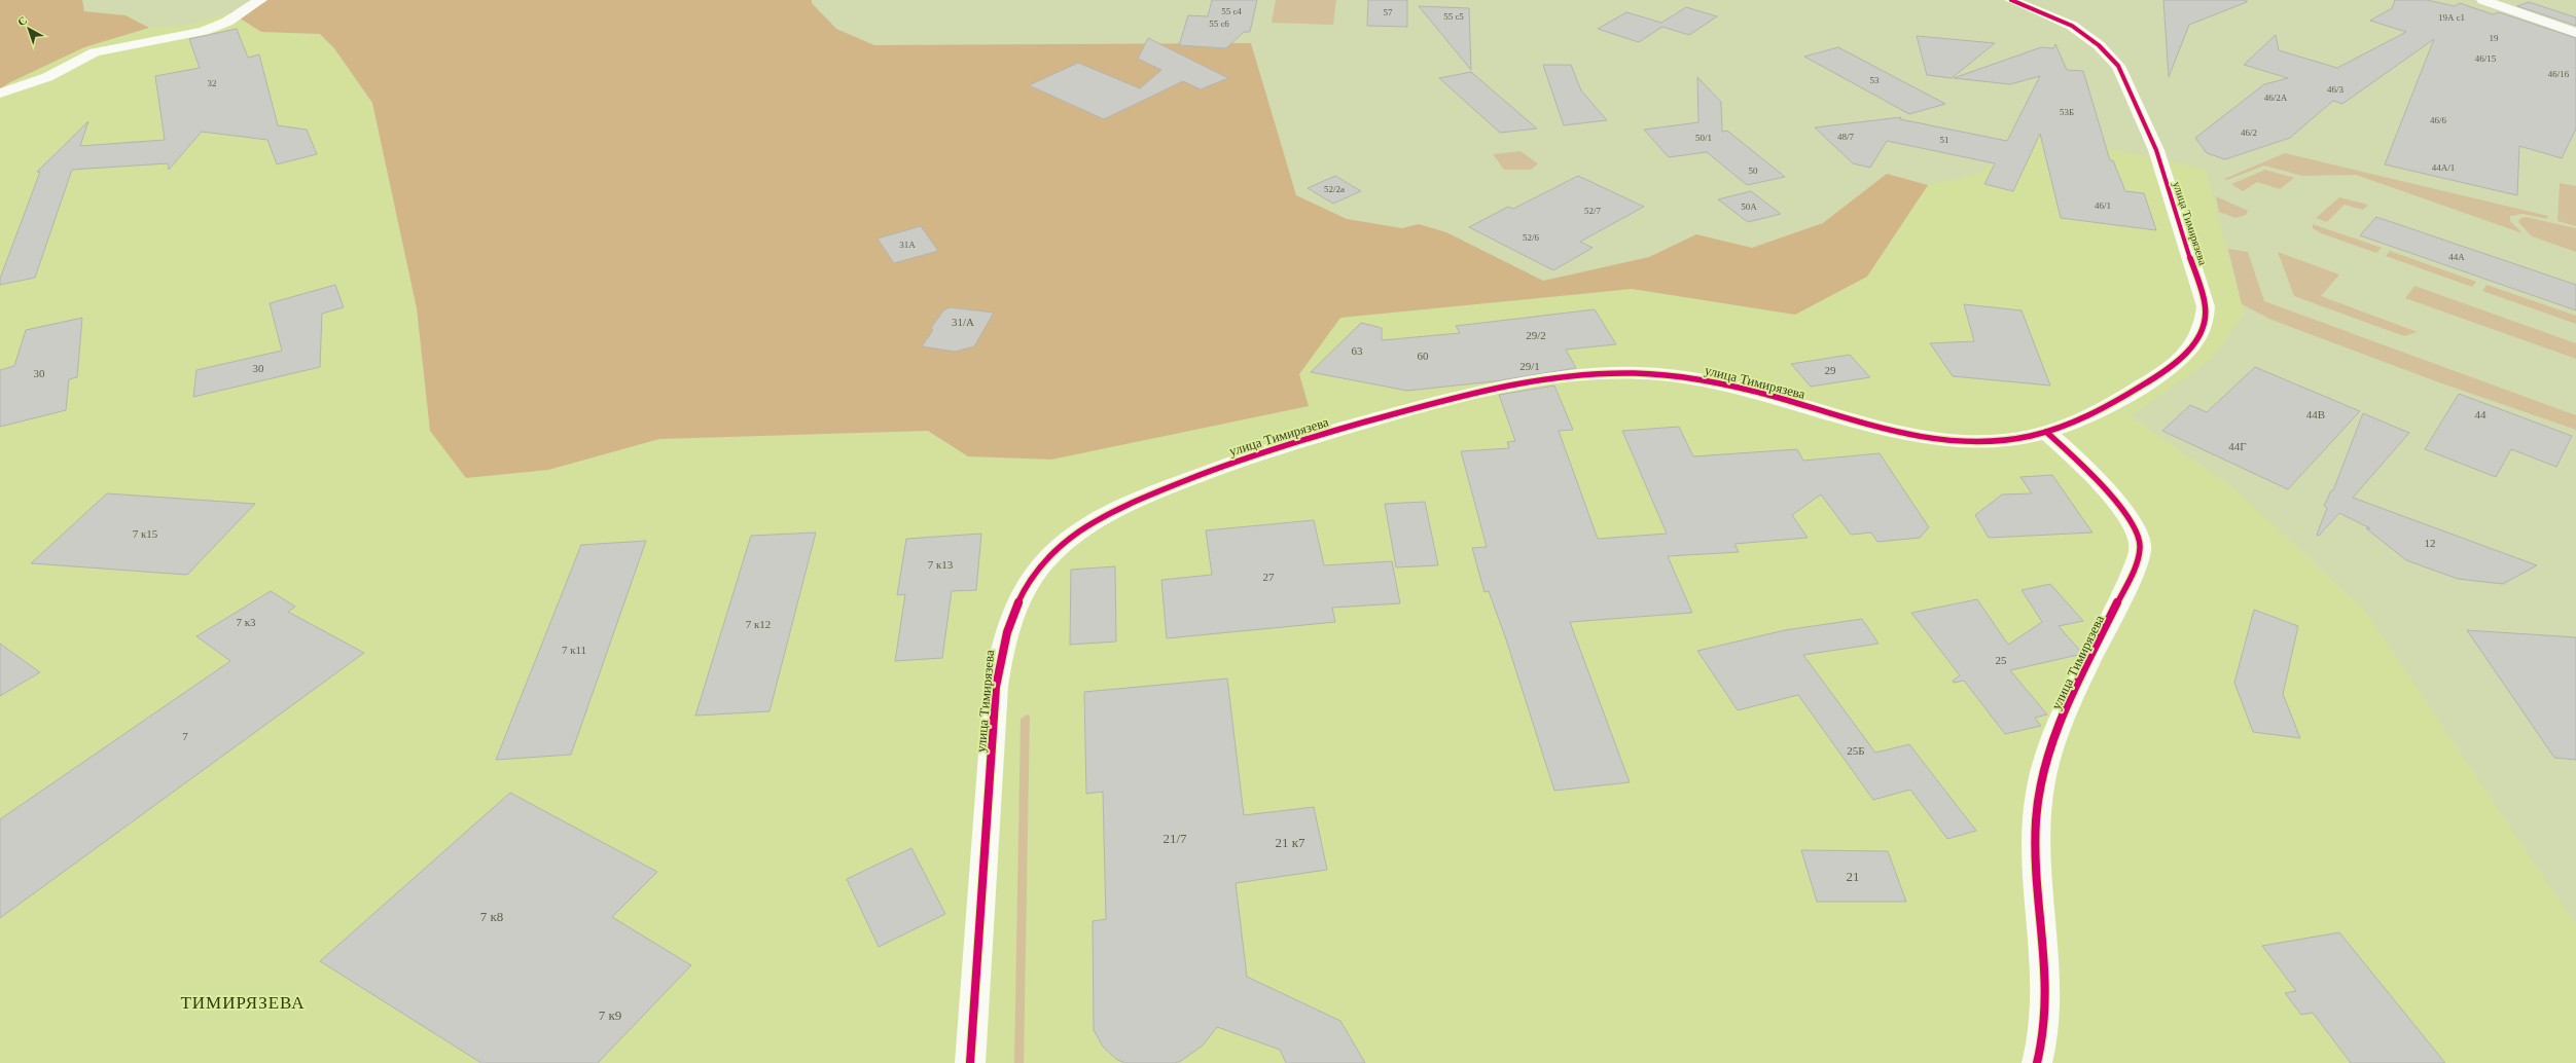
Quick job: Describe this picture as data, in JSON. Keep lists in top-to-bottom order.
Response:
{
  "streets": {
    "street": ["улица Тимирязева"]
  },
  "districts": ["ТИМИРЯЗЕВА"],
  "house_numbers": [
    "55 с4",
    "57",
    "55 с5",
    "19А с1",
    "55 с6",
    "19",
    "46/15",
    "46/16",
    "53",
    "32",
    "46/3",
    "46/2А",
    "53Б",
    "46/6",
    "46/2",
    "48/7",
    "50/1",
    "51",
    "44А/1",
    "50",
    "52/2а",
    "46/1",
    "50А",
    "52/7",
    "52/6",
    "31А",
    "44А",
    "31/А",
    "29/2",
    "63",
    "60",
    "29/1",
    "30",
    "29",
    "30",
    "44В",
    "44",
    "44Г",
    "7 к15",
    "12",
    "7 к13",
    "27",
    "7 к3",
    "7 к12",
    "7 к11",
    "25",
    "7",
    "25Б",
    "21/7",
    "21 к7",
    "21",
    "7 к8",
    "7 к9"
  ],
  "north": "top left"
}
